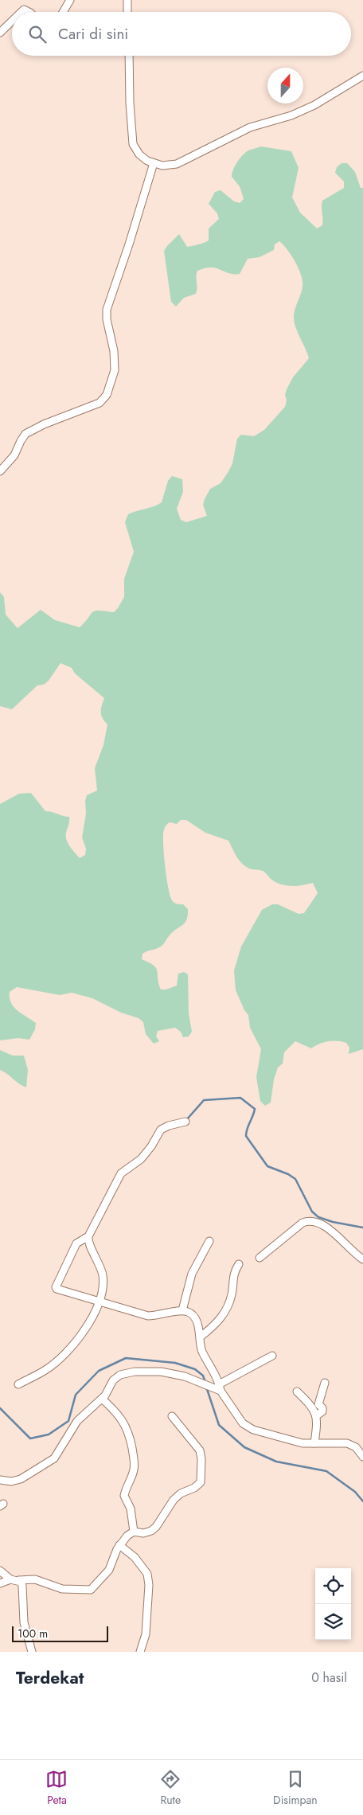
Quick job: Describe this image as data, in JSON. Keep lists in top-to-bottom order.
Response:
{
  "scale_bar": "100 m",
  "north": "top",
  "page": {
    "search": "Cari di sini",
    "scale": "100 m",
    "heading": ["Terdekat", "0 hasil"],
    "nav": ["Peta", "Rute", "Disimpan"]
  }
}
